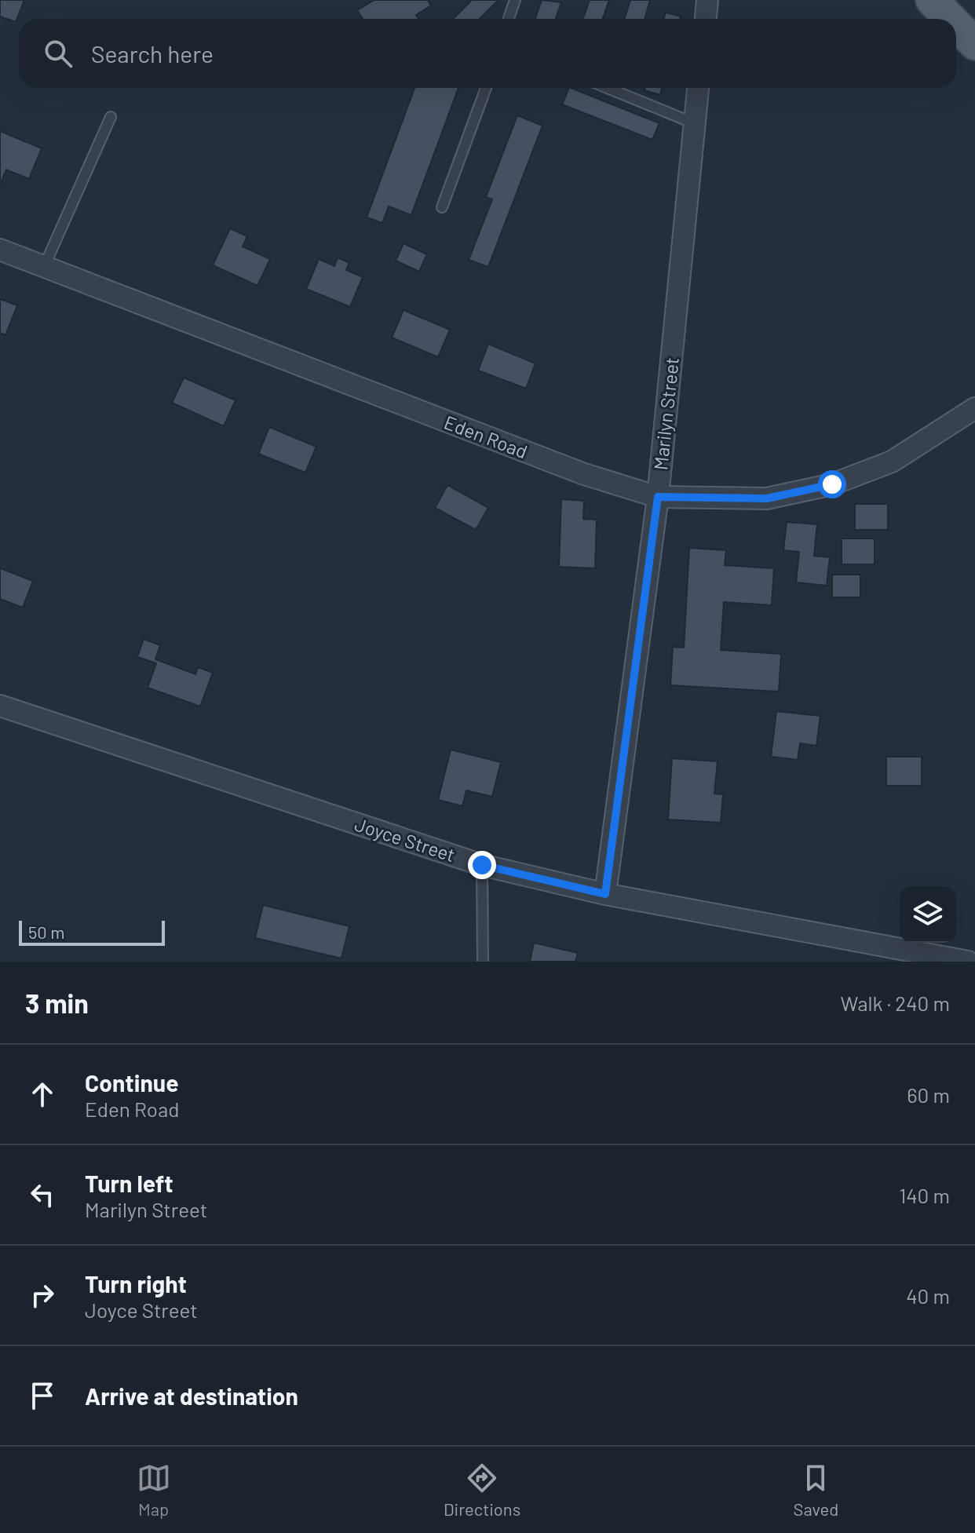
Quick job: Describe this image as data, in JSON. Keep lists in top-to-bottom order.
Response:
{
  "streets": {
    "street": ["Marilyn Street", "Eden Road", "Joyce Street"]
  },
  "crossings": [
    ["Marilyn Street", "Eden Road"],
    ["Marilyn Street", "Joyce Street"]
  ],
  "scale_bar": "50 m",
  "page": {
    "search": "Search here",
    "scale": "50 m",
    "heading": ["3 min", "Walk · 240 m"],
    "list": [
      ["Continue", "Eden Road", "60 m"],
      ["Turn left", "Marilyn Street", "140 m"],
      ["Turn right", "Joyce Street", "40 m"],
      "Arrive at destination"
    ],
    "nav": ["Map", "Directions", "Saved"]
  }
}
